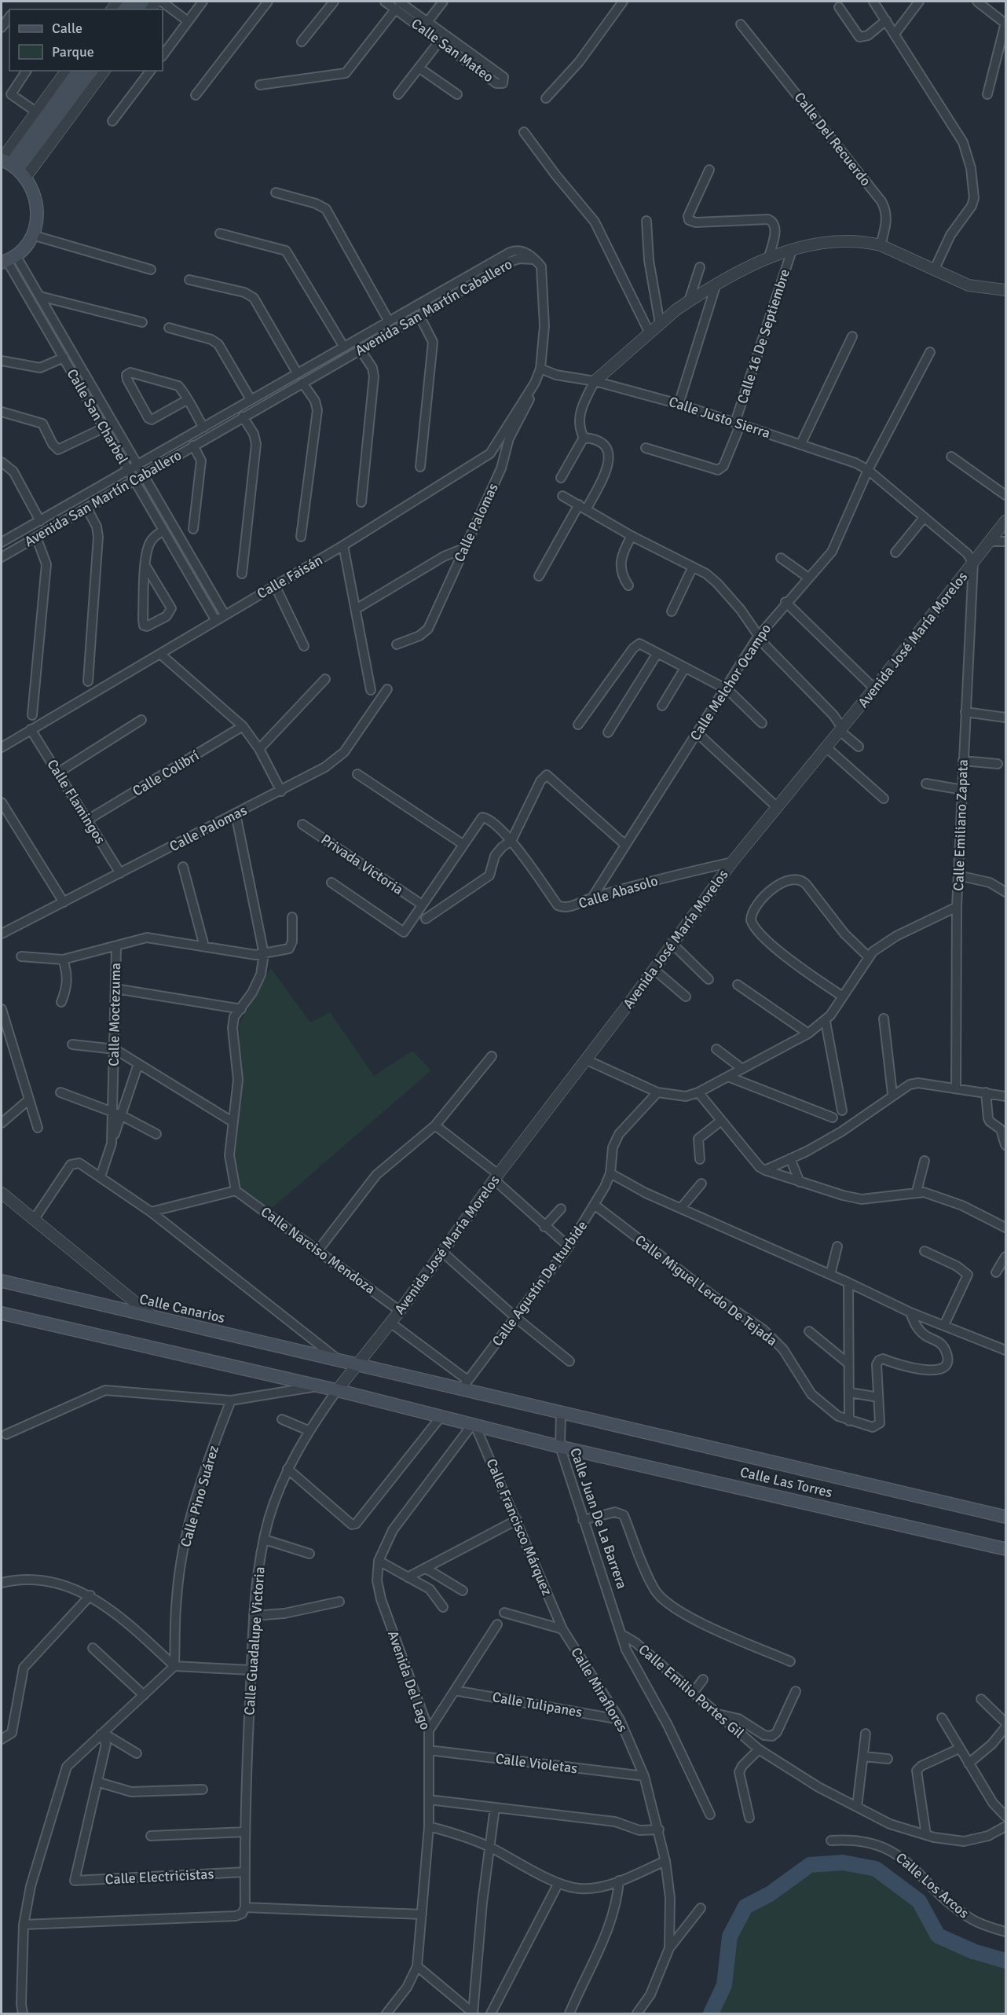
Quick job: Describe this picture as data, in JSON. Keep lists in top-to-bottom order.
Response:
{
  "streets": {
    "main road": ["Calle Canarios", "Calle Las Torres", "Calle Juan De La Barrera"],
    "street": [
      "Calle San Mateo",
      "Calle Del Recuerdo",
      "Avenida San Martín Caballero",
      "Calle 16 De Septiembre",
      "Calle San Charbel",
      "Calle Justo Sierra",
      "Calle Palomas",
      "Calle Faisán",
      "Avenida José María Morelos",
      "Calle Melchor Ocampo",
      "Calle Colibrí",
      "Calle Flamingos",
      "Calle Emiliano Zapata",
      "Privada Victoria",
      "Calle Abasolo",
      "Calle Moctezuma",
      "Calle Narciso Mendoza",
      "Calle Agustín De Iturbide",
      "Calle Miguel Lerdo De Tejada",
      "Calle Pino Suárez",
      "Calle Francisco Márquez",
      "Calle Guadalupe Victoria",
      "Avenida Del Lago",
      "Calle Miraflores",
      "Calle Emilio Portes Gil",
      "Calle Tulipanes",
      "Calle Violetas",
      "Calle Electricistas",
      "Calle Los Arcos"
    ]
  },
  "crossings": [
    ["Avenida San Martín Caballero", "Calle San Charbel"],
    ["Calle 16 De Septiembre", "Calle Justo Sierra"],
    ["Calle San Charbel", "Calle Faisán"],
    ["Calle Justo Sierra", "Calle Faisán"],
    ["Calle Justo Sierra", "Avenida José María Morelos"],
    ["Calle Justo Sierra", "Calle Melchor Ocampo"],
    ["Calle Justo Sierra", "Calle Emiliano Zapata"],
    ["Calle Palomas", "Calle Faisán"],
    ["Calle Palomas", "Calle Flamingos"],
    ["Calle Faisán", "Calle Flamingos"],
    ["Avenida José María Morelos", "Calle Emiliano Zapata"],
    ["Avenida José María Morelos", "Calle Abasolo"],
    ["Avenida José María Morelos", "Calle Narciso Mendoza"],
    ["Avenida José María Morelos", "Calle Canarios"],
    ["Avenida José María Morelos", "Calle Guadalupe Victoria"],
    ["Calle Melchor Ocampo", "Calle Abasolo"],
    ["Calle Colibrí", "Calle Flamingos"],
    ["Calle Agustín De Iturbide", "Calle Miguel Lerdo De Tejada"],
    ["Calle Agustín De Iturbide", "Calle Canarios"],
    ["Calle Canarios", "Calle Guadalupe Victoria"],
    ["Calle Las Torres", "Calle Juan De La Barrera"],
    ["Calle Juan De La Barrera", "Calle Francisco Márquez"],
    ["Calle Juan De La Barrera", "Calle Guadalupe Victoria"],
    ["Calle Juan De La Barrera", "Avenida Del Lago"],
    ["Calle Juan De La Barrera", "Calle Emilio Portes Gil"],
    ["Calle Francisco Márquez", "Avenida Del Lago"],
    ["Calle Francisco Márquez", "Calle Miraflores"],
    ["Calle Guadalupe Victoria", "Calle Electricistas"],
    ["Avenida Del Lago", "Calle Violetas"],
    ["Calle Miraflores", "Calle Tulipanes"],
    ["Calle Miraflores", "Calle Violetas"]
  ],
  "legend": ["Calle", "Parque"]
}
